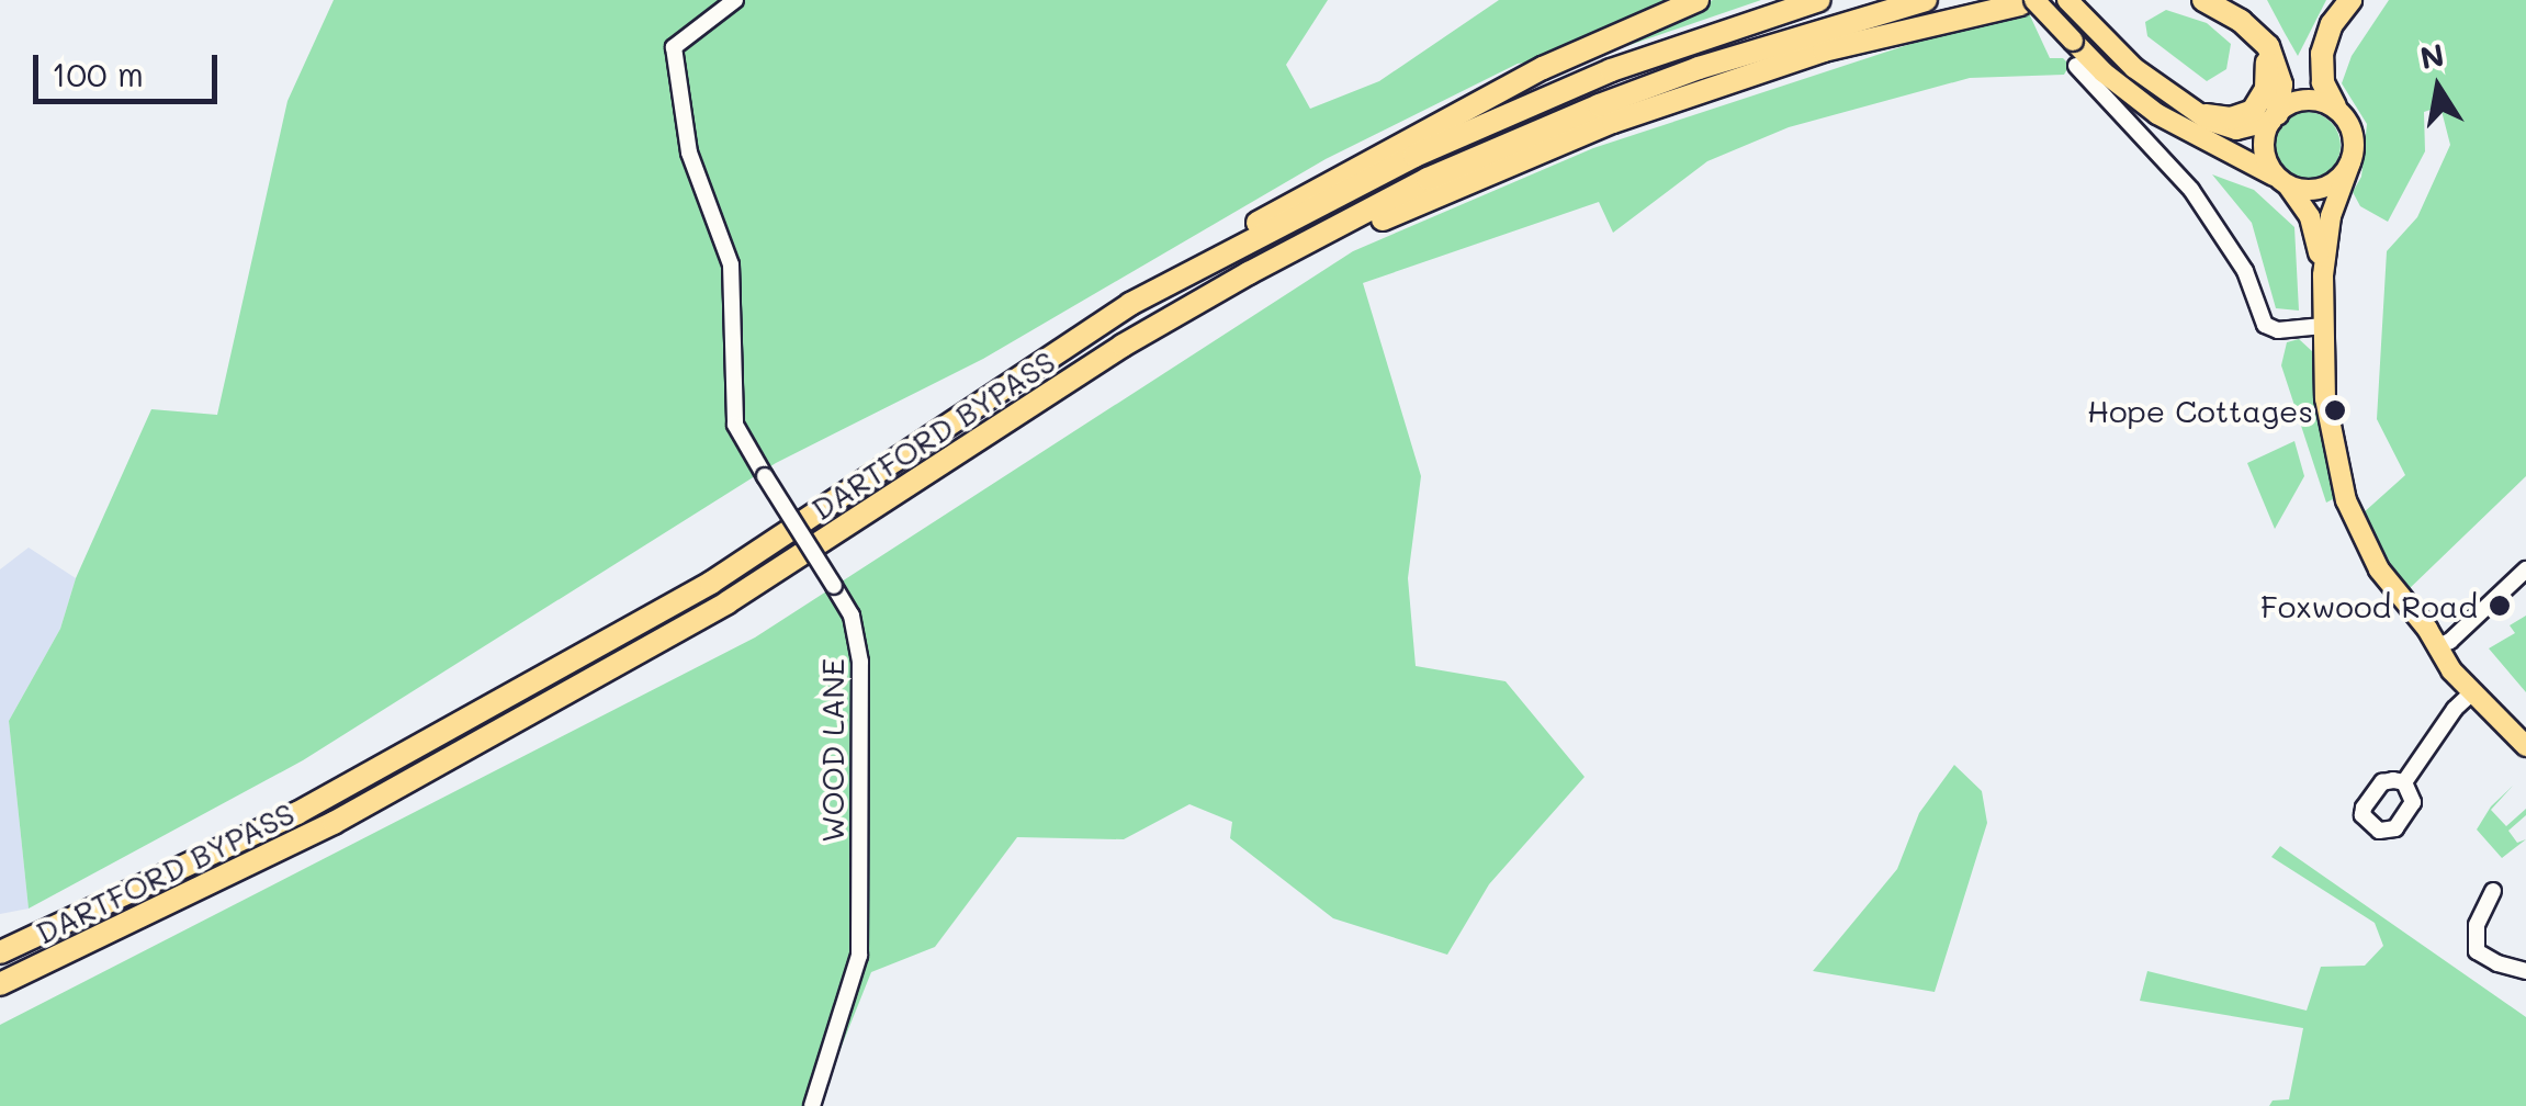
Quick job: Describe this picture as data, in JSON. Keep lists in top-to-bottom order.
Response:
{
  "streets": {
    "highway": ["DARTFORD BYPASS"],
    "street": ["WOOD LANE"]
  },
  "places": ["Hope Cottages", "Foxwood Road"],
  "scale_bar": "100 m",
  "north": "top"
}
